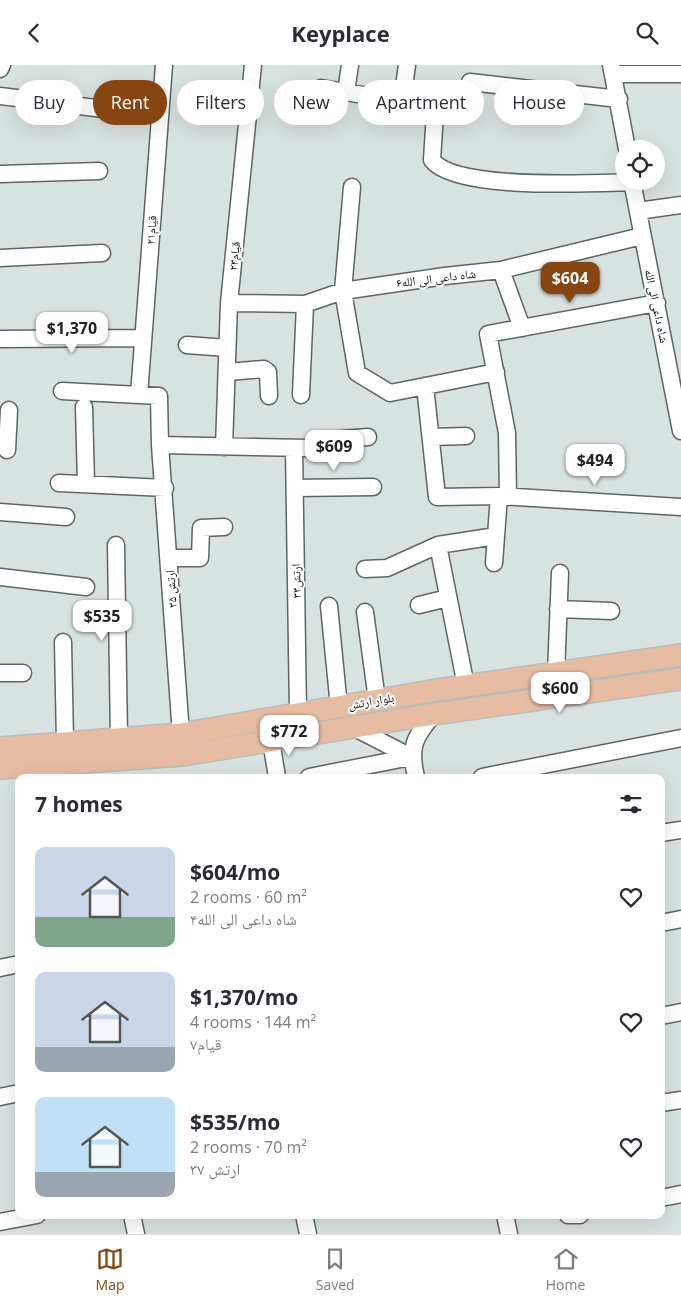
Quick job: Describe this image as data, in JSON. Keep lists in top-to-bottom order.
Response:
{
  "streets": {
    "main road": ["بلوار ارتش"],
    "street": [
      "قیام۲۱",
      "قیام۲۳",
      "شاه داعی الی الله۶",
      "شاه داعی الی الله",
      "ارتش۳۳",
      "ارتش ۳۵"
    ]
  },
  "crossings": [
    ["قیام۲۱", "ارتش ۳۵"],
    ["قیام۲۳", "شاه داعی الی الله۶"],
    ["شاه داعی الی الله۶", "شاه داعی الی الله"],
    ["ارتش۳۳", "بلوار ارتش"],
    ["ارتش ۳۵", "بلوار ارتش"]
  ],
  "page": {
    "header": "Keyplace",
    "chip": [
      "Buy",
      "Rent",
      "Filters",
      "New",
      "Apartment",
      "House"
    ],
    "price": [
      "$604",
      "$1,370",
      "$609",
      "$494",
      "$535",
      "$600",
      "$772"
    ],
    "heading": "7 homes",
    "list": [
      {
        "name": "$604/mo",
        "note": "2 rooms · 60 m² · شاه داعی الی الله۴"
      },
      {
        "name": "$1,370/mo",
        "note": "4 rooms · 144 m² · قیام۷"
      },
      {
        "name": "$535/mo",
        "note": "2 rooms · 70 m² · ارتش ۳۷"
      }
    ],
    "tabs": ["Map", "Saved", "Home"]
  }
}
